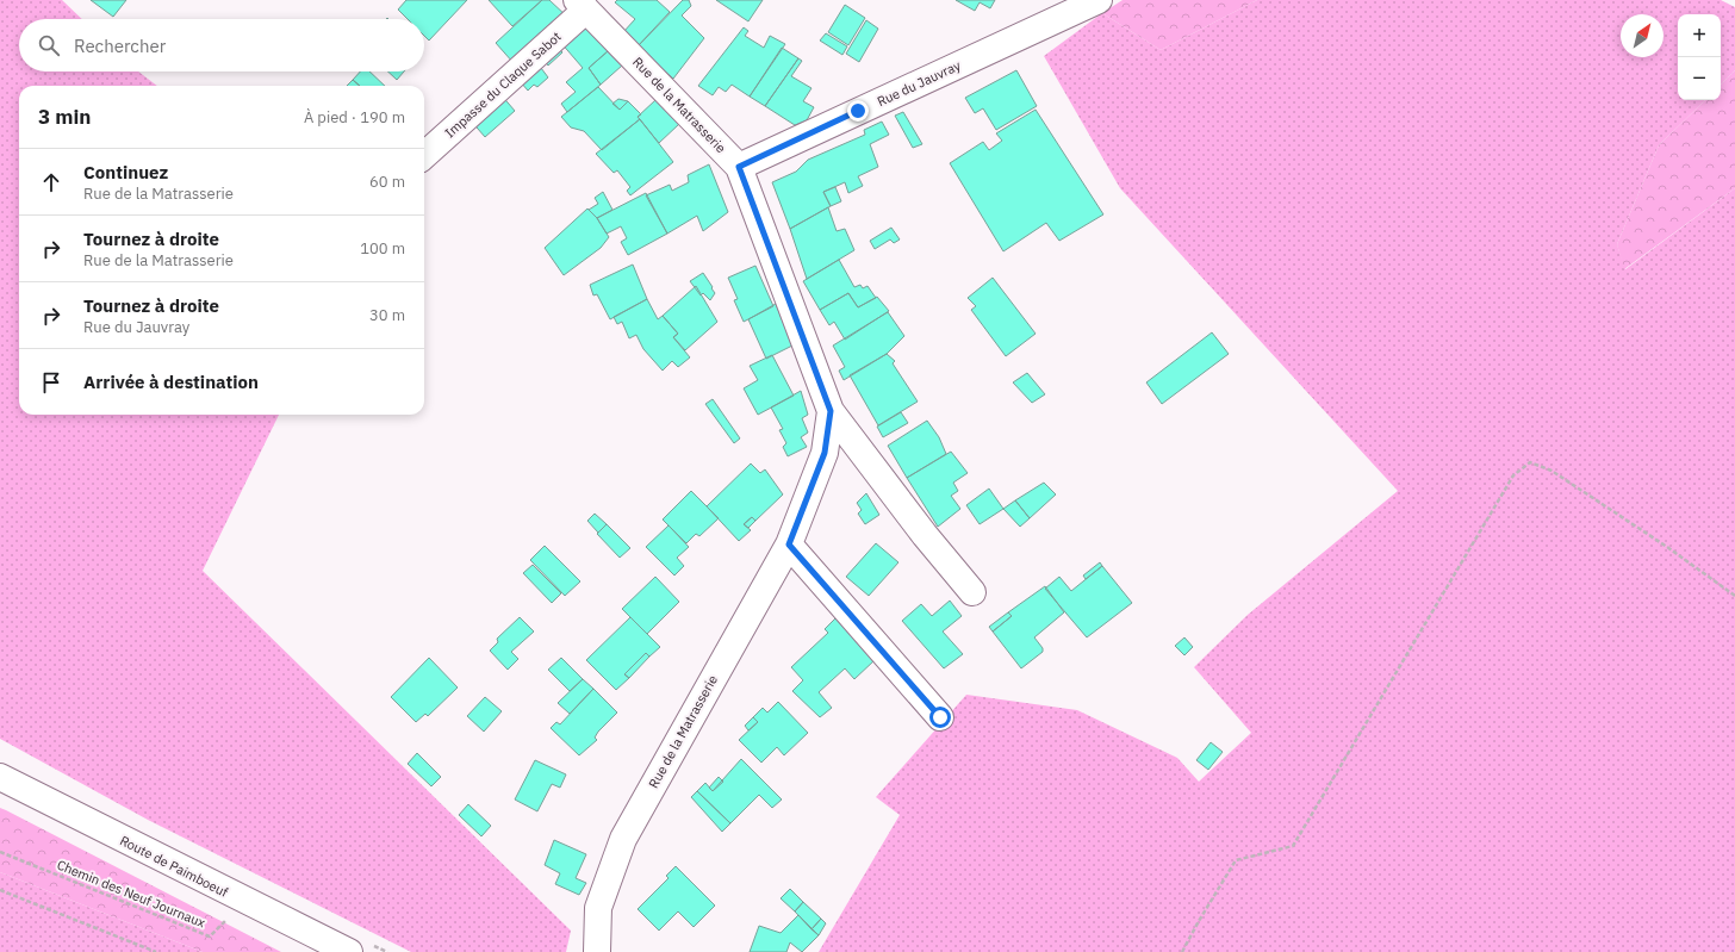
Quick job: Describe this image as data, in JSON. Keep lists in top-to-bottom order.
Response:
{
  "streets": {
    "street": [
      "Rue du Jauvray",
      "Impasse du Claque Sabot",
      "Rue de la Matrasserie",
      "Route de Paimboeuf"
    ],
    "path": ["Chemin des Neuf Journaux"]
  },
  "crossings": [
    ["Rue du Jauvray", "Rue de la Matrasserie"],
    ["Impasse du Claque Sabot", "Rue de la Matrasserie"],
    ["Route de Paimboeuf", "Chemin des Neuf Journaux"]
  ],
  "north": "top right",
  "page": {
    "map_buttons": ["+", "−"],
    "search": "Rechercher",
    "heading": ["3 min", "À pied · 190 m"],
    "list": [
      ["Continuez", "Rue de la Matrasserie", "60 m"],
      ["Tournez à droite", "Rue de la Matrasserie", "100 m"],
      ["Tournez à droite", "Rue du Jauvray", "30 m"],
      "Arrivée à destination"
    ]
  }
}
